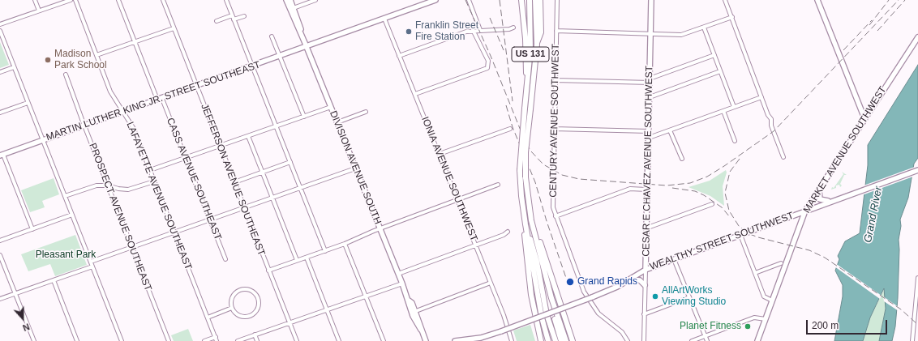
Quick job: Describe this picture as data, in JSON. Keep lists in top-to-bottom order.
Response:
{
  "streets": {
    "highway": ["US 131"],
    "main road": [
      "MARTIN LUTHER KING JR. STREET SOUTHEAST",
      "MARKET AVENUE SOUTHWEST",
      "CESAR E CHAVEZ AVENUE SOUTHWEST",
      "DIVISION AVENUE SOUTH",
      "WEALTHY STREET SOUTHWEST"
    ],
    "street": [
      "CENTURY AVENUE SOUTHWEST",
      "CASS AVENUE SOUTHEAST",
      "IONIA AVENUE SOUTHWEST",
      "JEFFERSON AVENUE SOUTHEAST",
      "LAFAYETTE AVENUE SOUTHEAST",
      "PROSPECT AVENUE SOUTHEAST"
    ]
  },
  "crossings": [
    ["MARTIN LUTHER KING JR. STREET SOUTHEAST", "DIVISION AVENUE SOUTH"],
    ["MARTIN LUTHER KING JR. STREET SOUTHEAST", "CASS AVENUE SOUTHEAST"],
    ["MARTIN LUTHER KING JR. STREET SOUTHEAST", "IONIA AVENUE SOUTHWEST"],
    ["MARTIN LUTHER KING JR. STREET SOUTHEAST", "JEFFERSON AVENUE SOUTHEAST"],
    ["MARTIN LUTHER KING JR. STREET SOUTHEAST", "LAFAYETTE AVENUE SOUTHEAST"],
    ["MARTIN LUTHER KING JR. STREET SOUTHEAST", "PROSPECT AVENUE SOUTHEAST"],
    ["MARKET AVENUE SOUTHWEST", "WEALTHY STREET SOUTHWEST"],
    ["CESAR E CHAVEZ AVENUE SOUTHWEST", "WEALTHY STREET SOUTHWEST"]
  ],
  "water": ["Grand River"],
  "parks": ["Pleasant Park"],
  "places": [
    "Franklin Street Fire Station",
    "Madison Park School",
    "Grand Rapids",
    "AllArtWorks Viewing Studio",
    "Planet Fitness"
  ],
  "scale_bar": "200 m",
  "north": "bottom"
}
